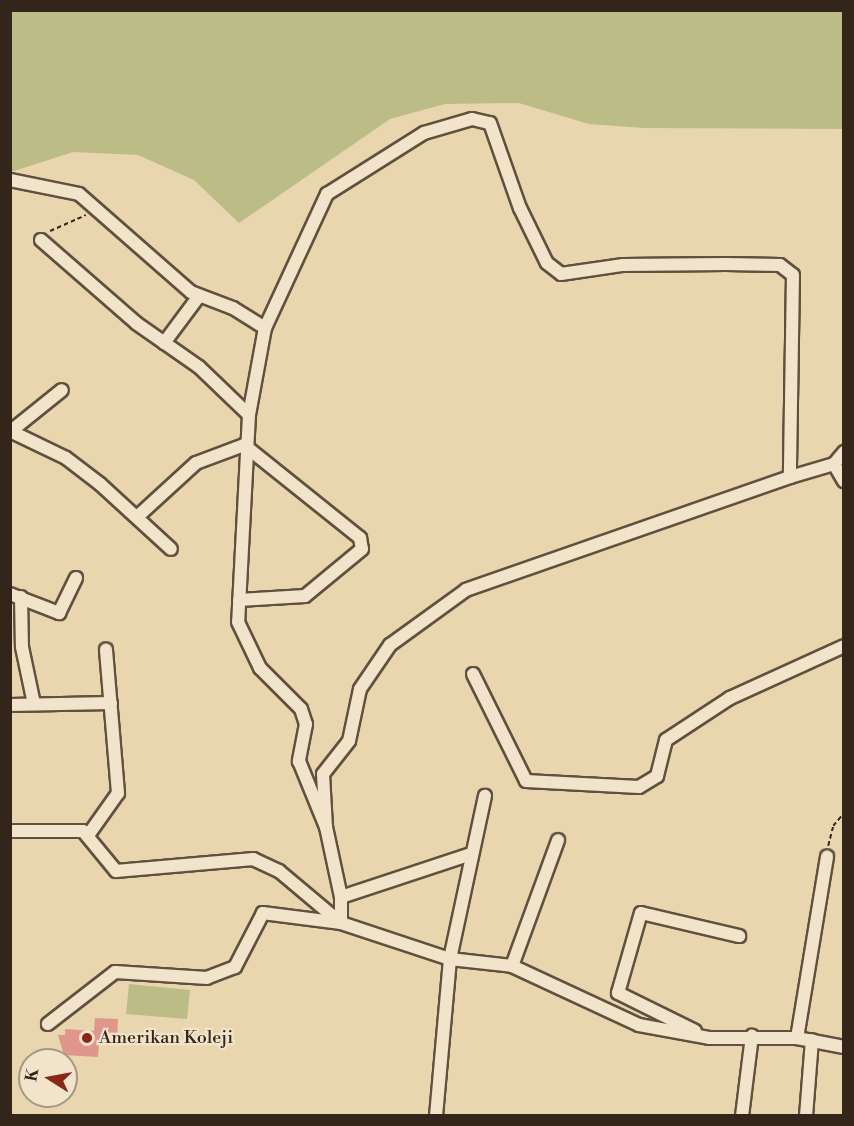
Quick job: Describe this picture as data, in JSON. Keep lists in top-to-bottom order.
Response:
{
  "places": ["Amerikan Koleji"],
  "north": "left"
}
